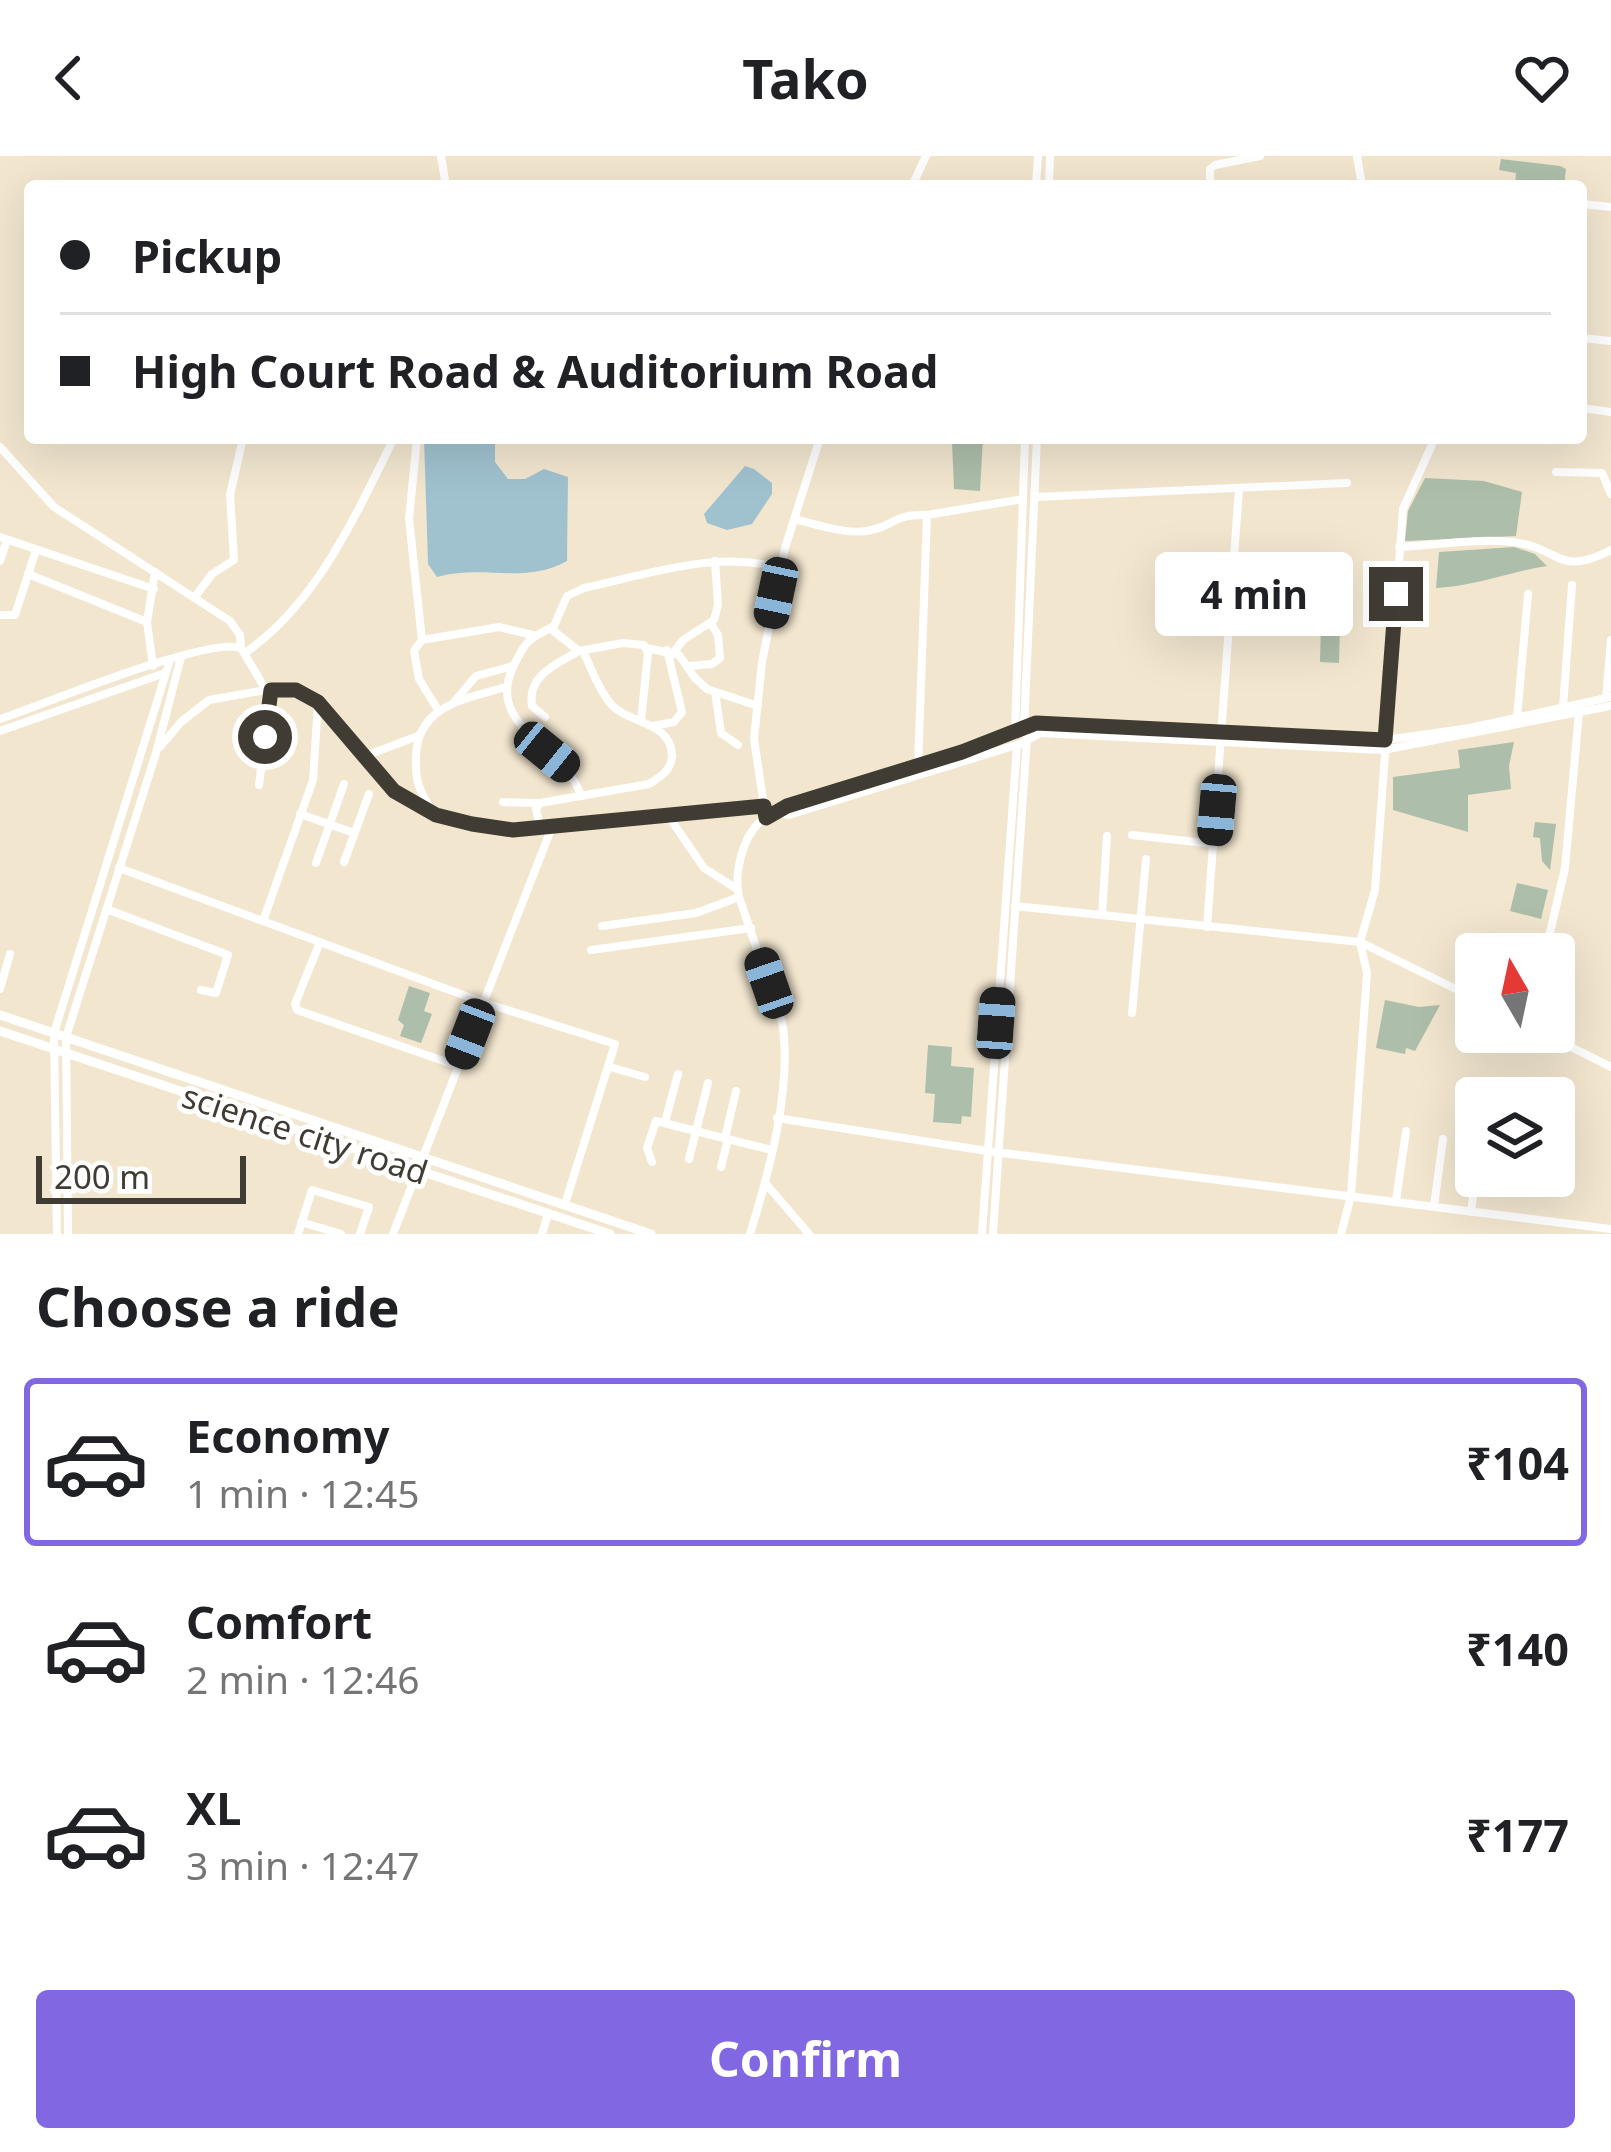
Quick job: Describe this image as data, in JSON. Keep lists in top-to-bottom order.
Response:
{
  "streets": {
    "main road": ["science city road"]
  },
  "scale_bar": "200 m",
  "north": "top",
  "page": {
    "header": "Tako",
    "banner": ["Pickup", "High Court Road & Auditorium Road"],
    "bubble": "4 min",
    "scale": "200 m",
    "heading": "Choose a ride",
    "list": [
      {
        "name": "Economy",
        "note": "1 min · 12:45",
        "value": "₹104"
      },
      {
        "name": "Comfort",
        "note": "2 min · 12:46",
        "value": "₹140"
      },
      {
        "name": "XL",
        "note": "3 min · 12:47",
        "value": "₹177"
      }
    ],
    "buttons": "Confirm"
  }
}
